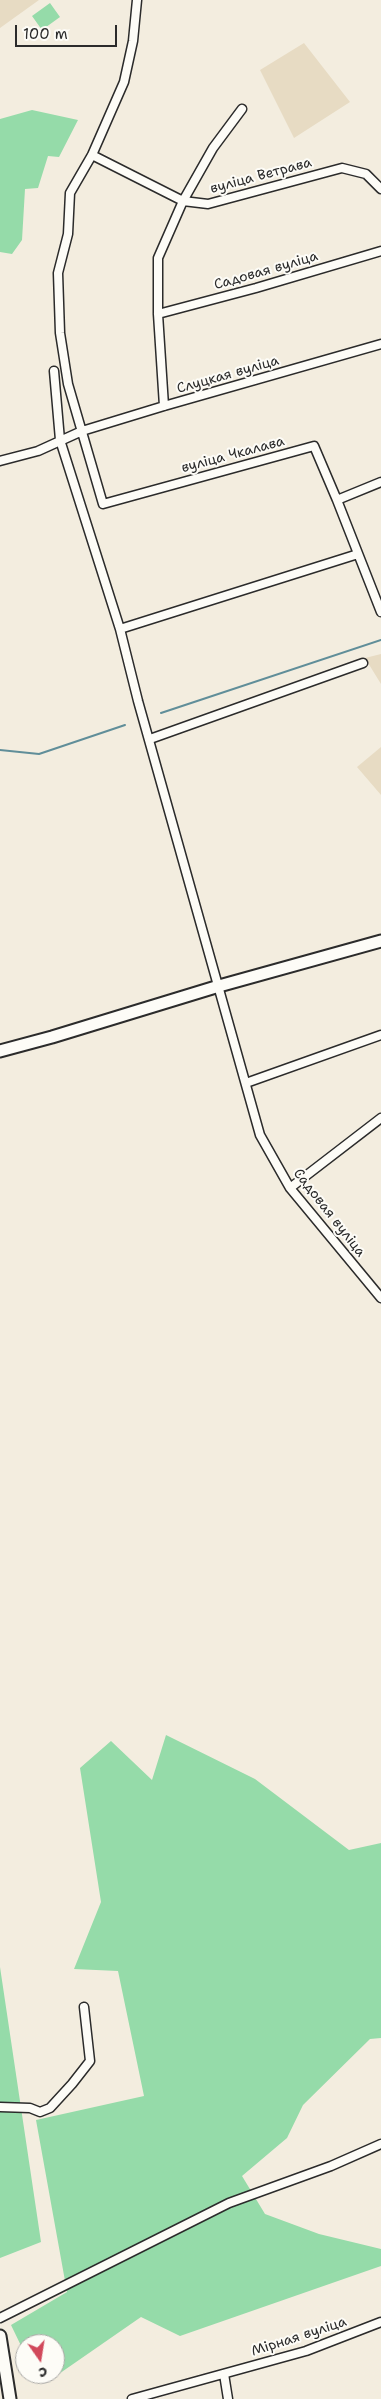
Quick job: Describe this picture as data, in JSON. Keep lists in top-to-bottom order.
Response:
{
  "streets": {
    "street": [
      "вуліца Ветрава",
      "Садовая вуліца",
      "Слуцкая вуліца",
      "вуліца Чкалава",
      "Мірная вуліца"
    ]
  },
  "crossings": [
    ["Садовая вуліца", "Слуцкая вуліца"],
    ["Слуцкая вуліца", "вуліца Чкалава"]
  ],
  "scale_bar": "100 m",
  "north": "bottom"
}
